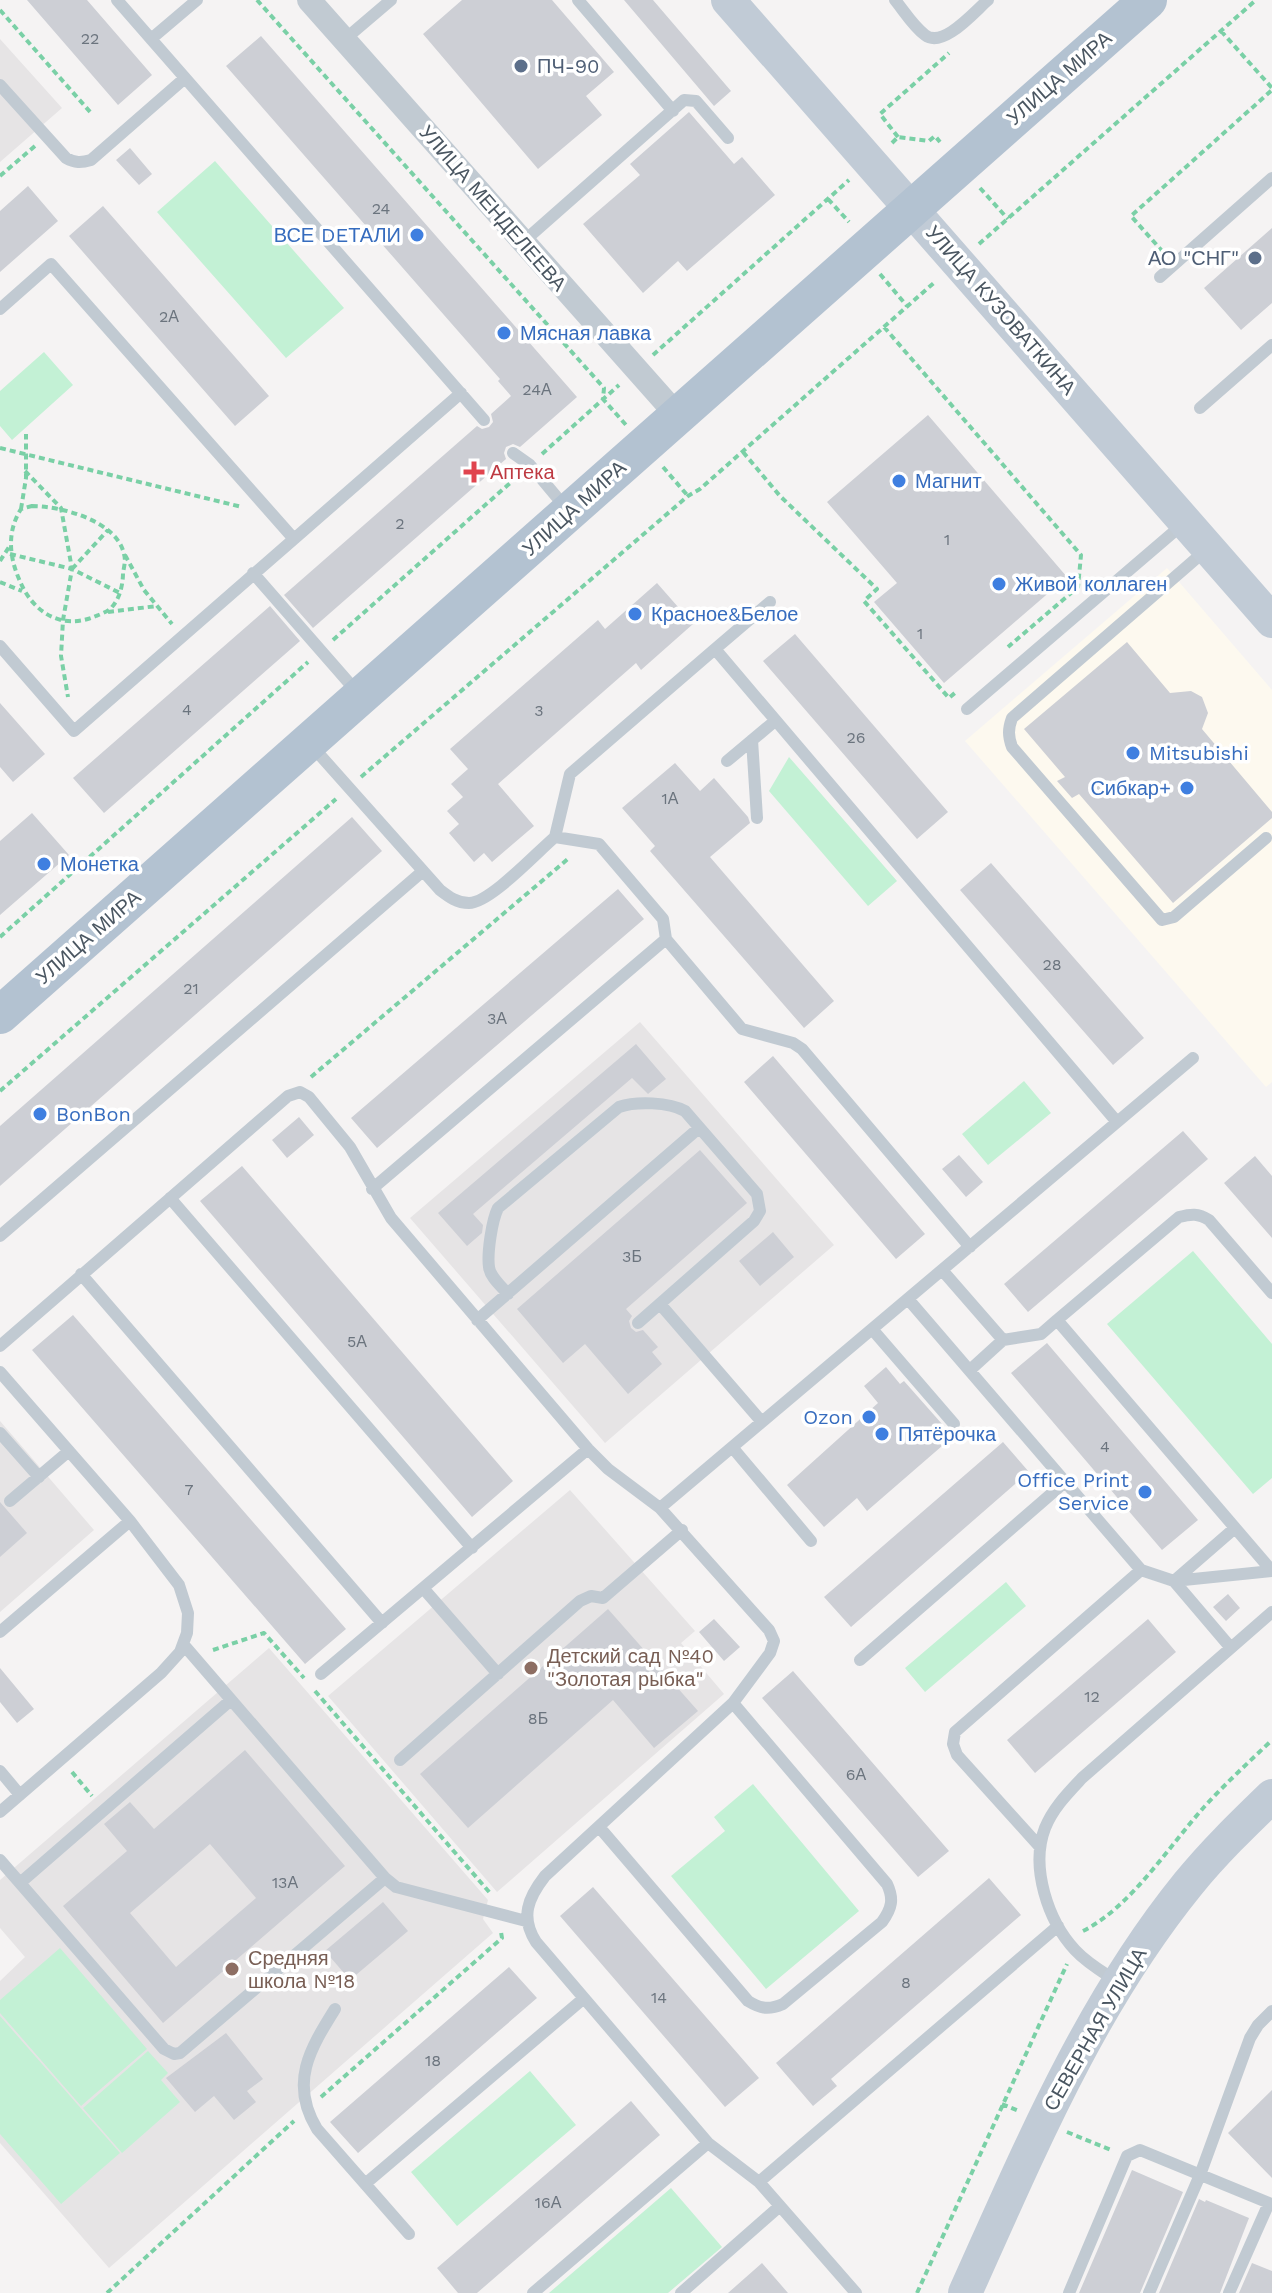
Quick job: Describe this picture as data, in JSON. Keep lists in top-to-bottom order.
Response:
{
  "streets": {
    "main road": ["УЛИЦА МИРА", "УЛИЦА КУЗОВАТКИНА", "СЕВЕРНАЯ УЛИЦА"],
    "street": ["УЛИЦА МЕНДЕЛЕЕВА"]
  },
  "crossings": [
    ["УЛИЦА МИРА", "УЛИЦА МЕНДЕЛЕЕВА"],
    ["УЛИЦА МИРА", "УЛИЦА КУЗОВАТКИНА"]
  ],
  "places": {
    "other": [
      "ПЧ-90",
      "ВСЕ DEТАЛИ",
      "АО \"СНГ\"",
      "Мясная лавка",
      "Магнит",
      "Живой коллаген",
      "Красное&Белое",
      "Mitsubishi",
      "Сибкар+",
      "Монетка",
      "BonBon",
      "Ozon",
      "Пятёрочка",
      "Office Print Service",
      "Детский сад №40 \"Золотая рыбка\"",
      "Средняя школа №18"
    ],
    "health": ["Аптека"]
  },
  "house_numbers": [
    "22",
    "24",
    "2А",
    "24А",
    "2",
    "1",
    "1",
    "4",
    "3",
    "26",
    "1А",
    "28",
    "21",
    "3А",
    "3Б",
    "5А",
    "4",
    "7",
    "12",
    "8Б",
    "6А",
    "13А",
    "8",
    "14",
    "18",
    "16А"
  ]
}
